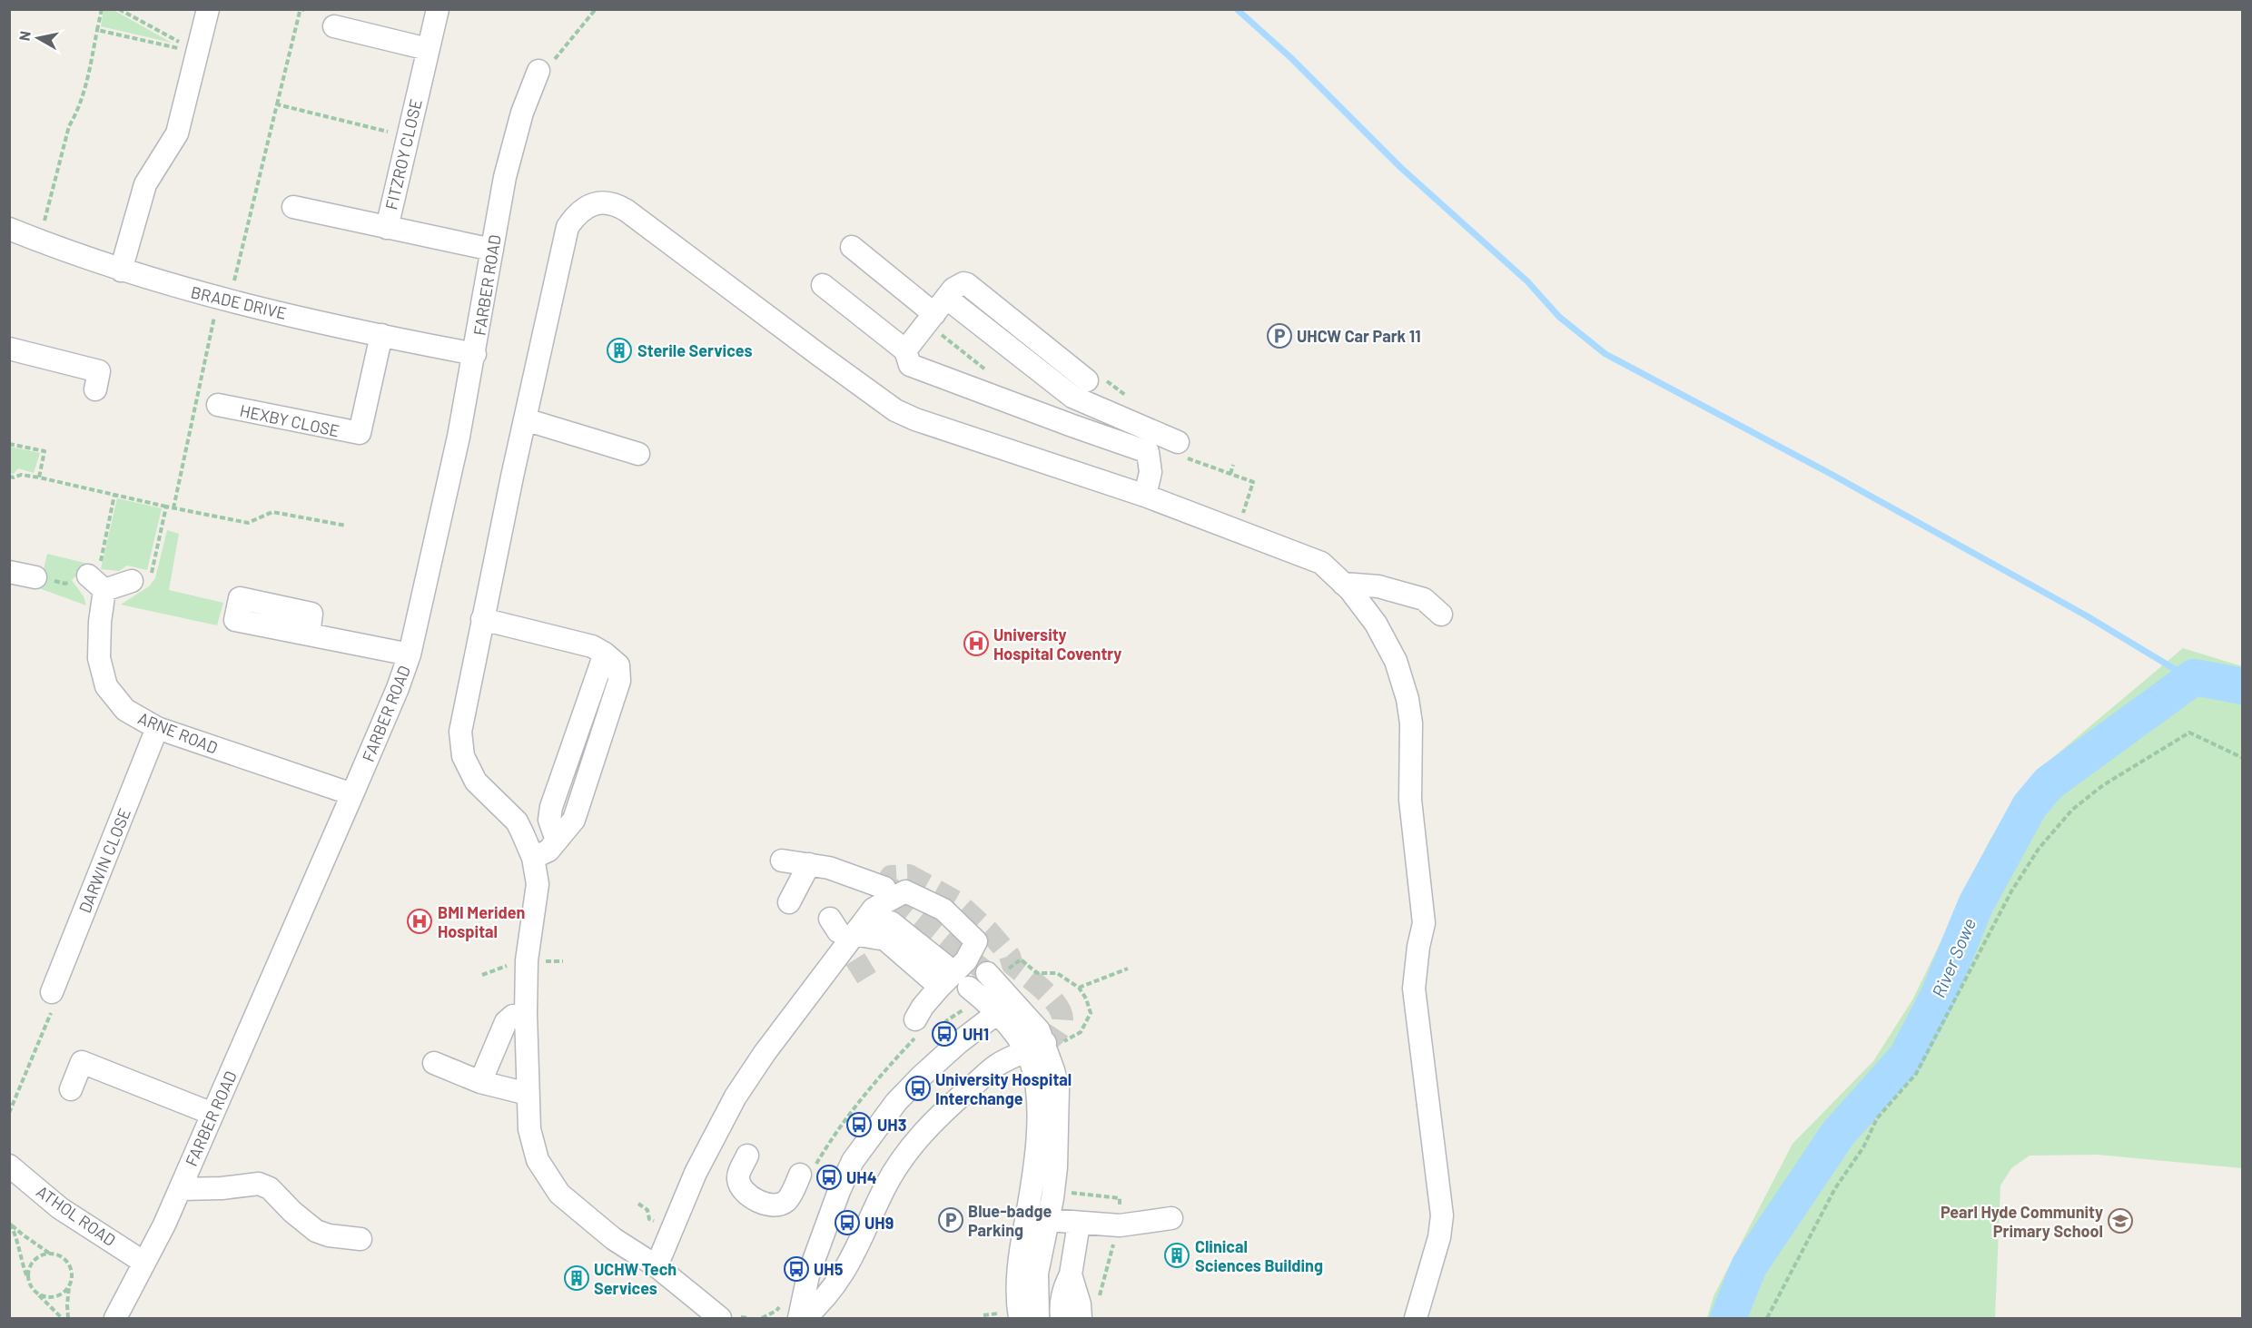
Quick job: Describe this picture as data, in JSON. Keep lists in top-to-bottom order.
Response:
{
  "streets": {
    "street": [
      "FITZROY CLOSE",
      "FARBER ROAD",
      "BRADE DRIVE",
      "HEXBY CLOSE",
      "ARNE ROAD",
      "DARWIN CLOSE",
      "ATHOL ROAD"
    ]
  },
  "crossings": [
    ["FITZROY CLOSE", "FARBER ROAD"],
    ["FARBER ROAD", "BRADE DRIVE"],
    ["FARBER ROAD", "ARNE ROAD"],
    ["FARBER ROAD", "ATHOL ROAD"],
    ["BRADE DRIVE", "HEXBY CLOSE"],
    ["ARNE ROAD", "DARWIN CLOSE"]
  ],
  "water": ["River Sowe"],
  "places": {
    "parking": ["UHCW Car Park 11", "Blue-badge Parking"],
    "building": ["Sterile Services", "Clinical Sciences Building", "UCHW Tech Services"],
    "hospital": ["University Hospital Coventry", "BMI Meriden Hospital"],
    "bus stop": [
      "UH1",
      "University Hospital Interchange",
      "UH3",
      "UH4",
      "UH9",
      "UH5"
    ],
    "school or university": ["Pearl Hyde Community Primary School"]
  },
  "north": "left"
}
